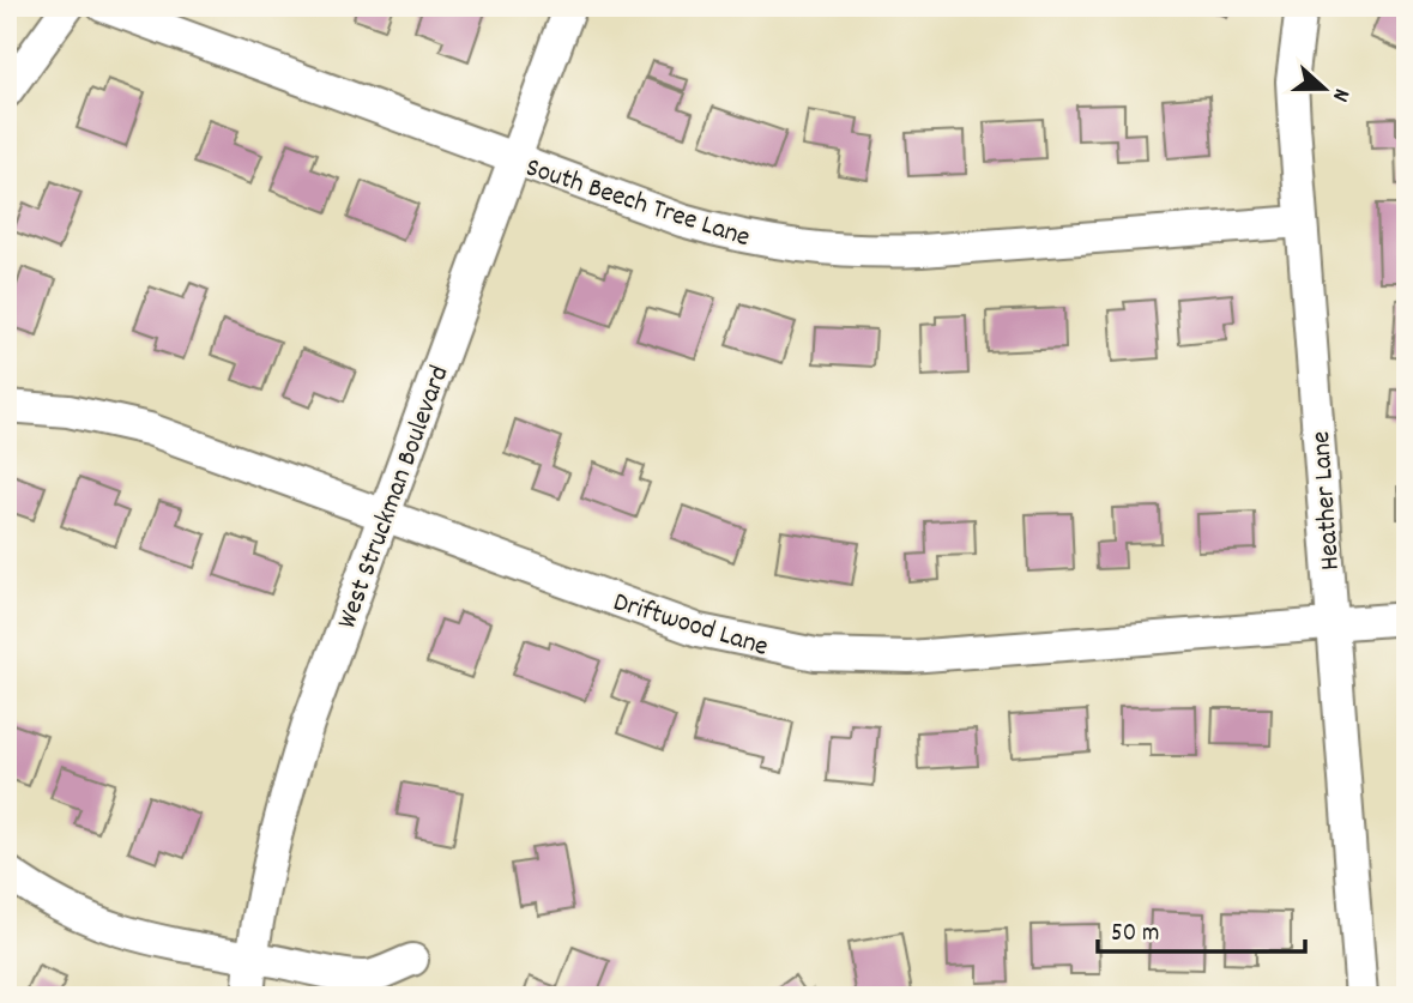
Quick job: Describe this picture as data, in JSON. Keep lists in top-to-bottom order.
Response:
{
  "streets": {
    "street": [
      "South Beech Tree Lane",
      "West Struckman Boulevard",
      "Heather Lane",
      "Driftwood Lane"
    ]
  },
  "crossings": [
    ["South Beech Tree Lane", "West Struckman Boulevard"],
    ["South Beech Tree Lane", "Heather Lane"],
    ["West Struckman Boulevard", "Driftwood Lane"],
    ["Heather Lane", "Driftwood Lane"]
  ],
  "scale_bar": "50 m",
  "north": "right"
}
